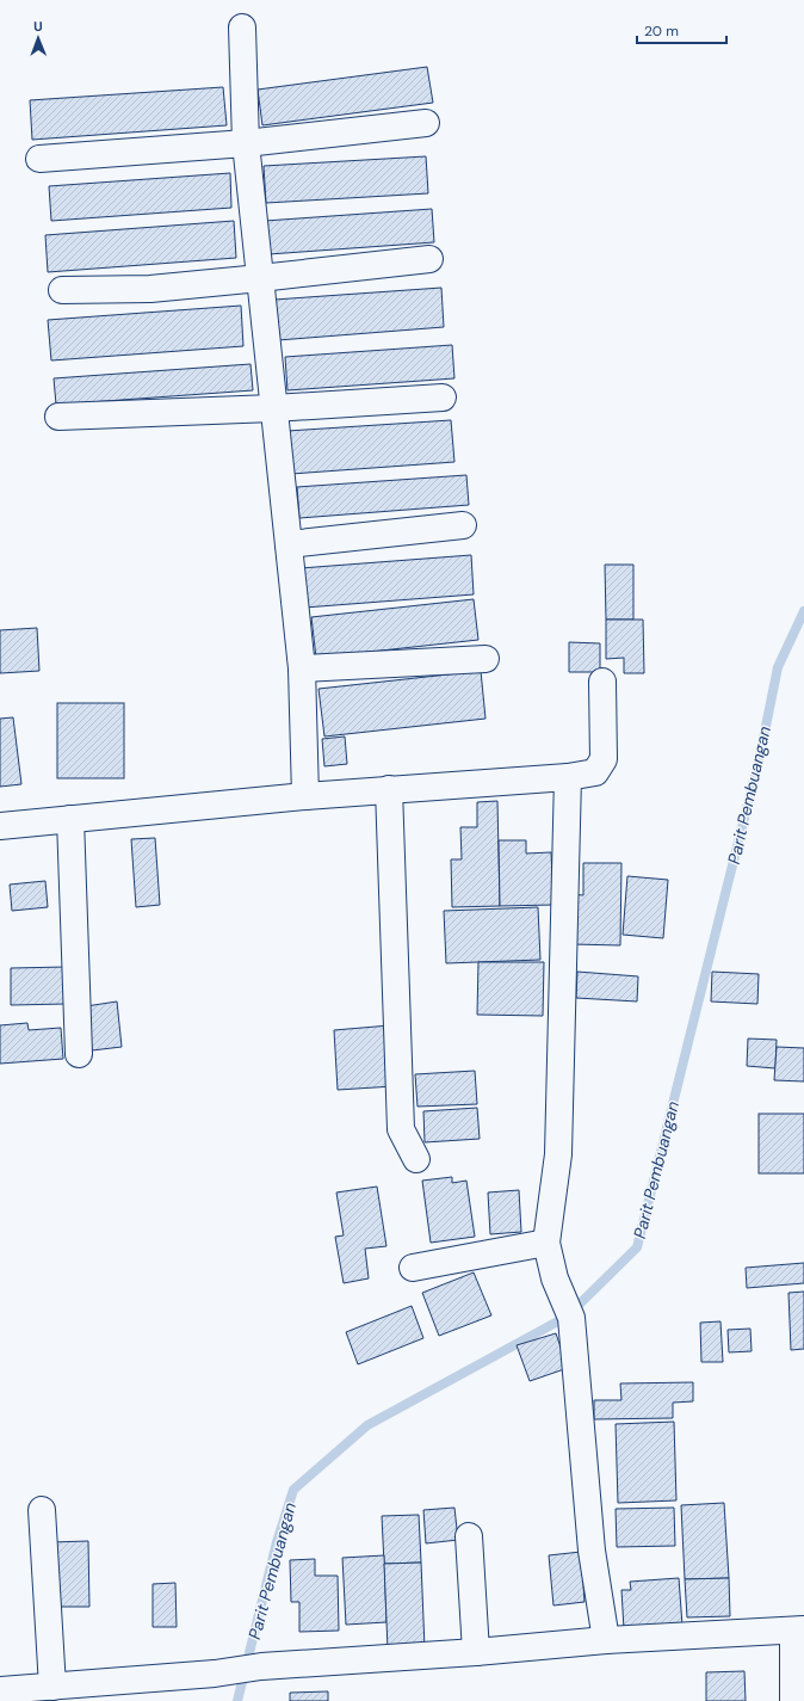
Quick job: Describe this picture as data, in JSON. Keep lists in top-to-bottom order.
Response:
{
  "water": ["Parit Pembuangan"],
  "scale_bar": "20 m",
  "north": "top"
}
